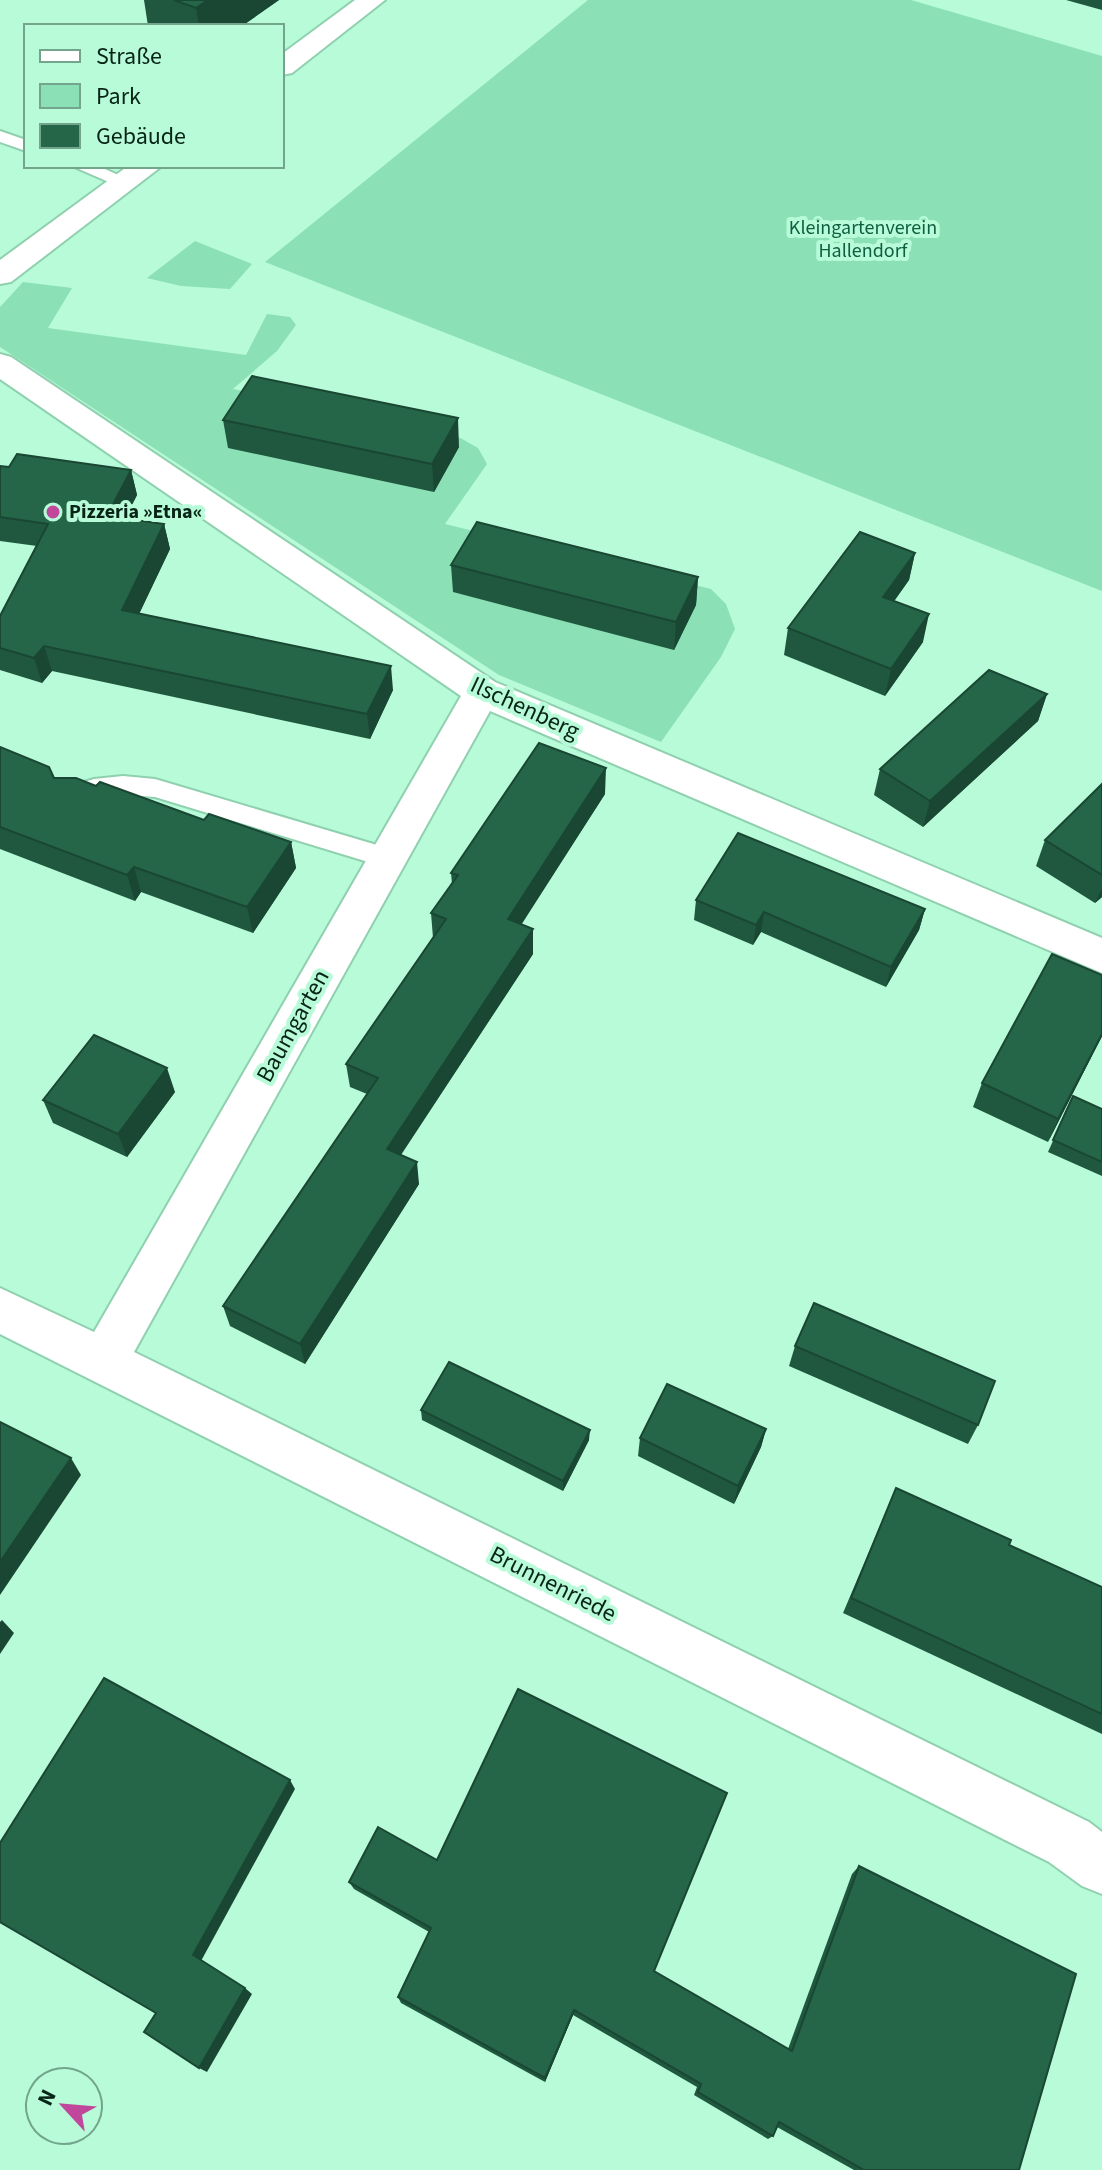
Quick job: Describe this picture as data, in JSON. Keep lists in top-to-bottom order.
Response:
{
  "streets": {
    "street": ["Ilschenberg", "Baumgarten", "Brunnenriede"]
  },
  "crossings": [
    ["Ilschenberg", "Baumgarten"],
    ["Baumgarten", "Brunnenriede"]
  ],
  "parks": ["Kleingartenverein Hallendorf"],
  "places": ["Pizzeria »Etna«"],
  "legend": ["Straße", "Park", "Gebäude"],
  "north": "top left"
}
